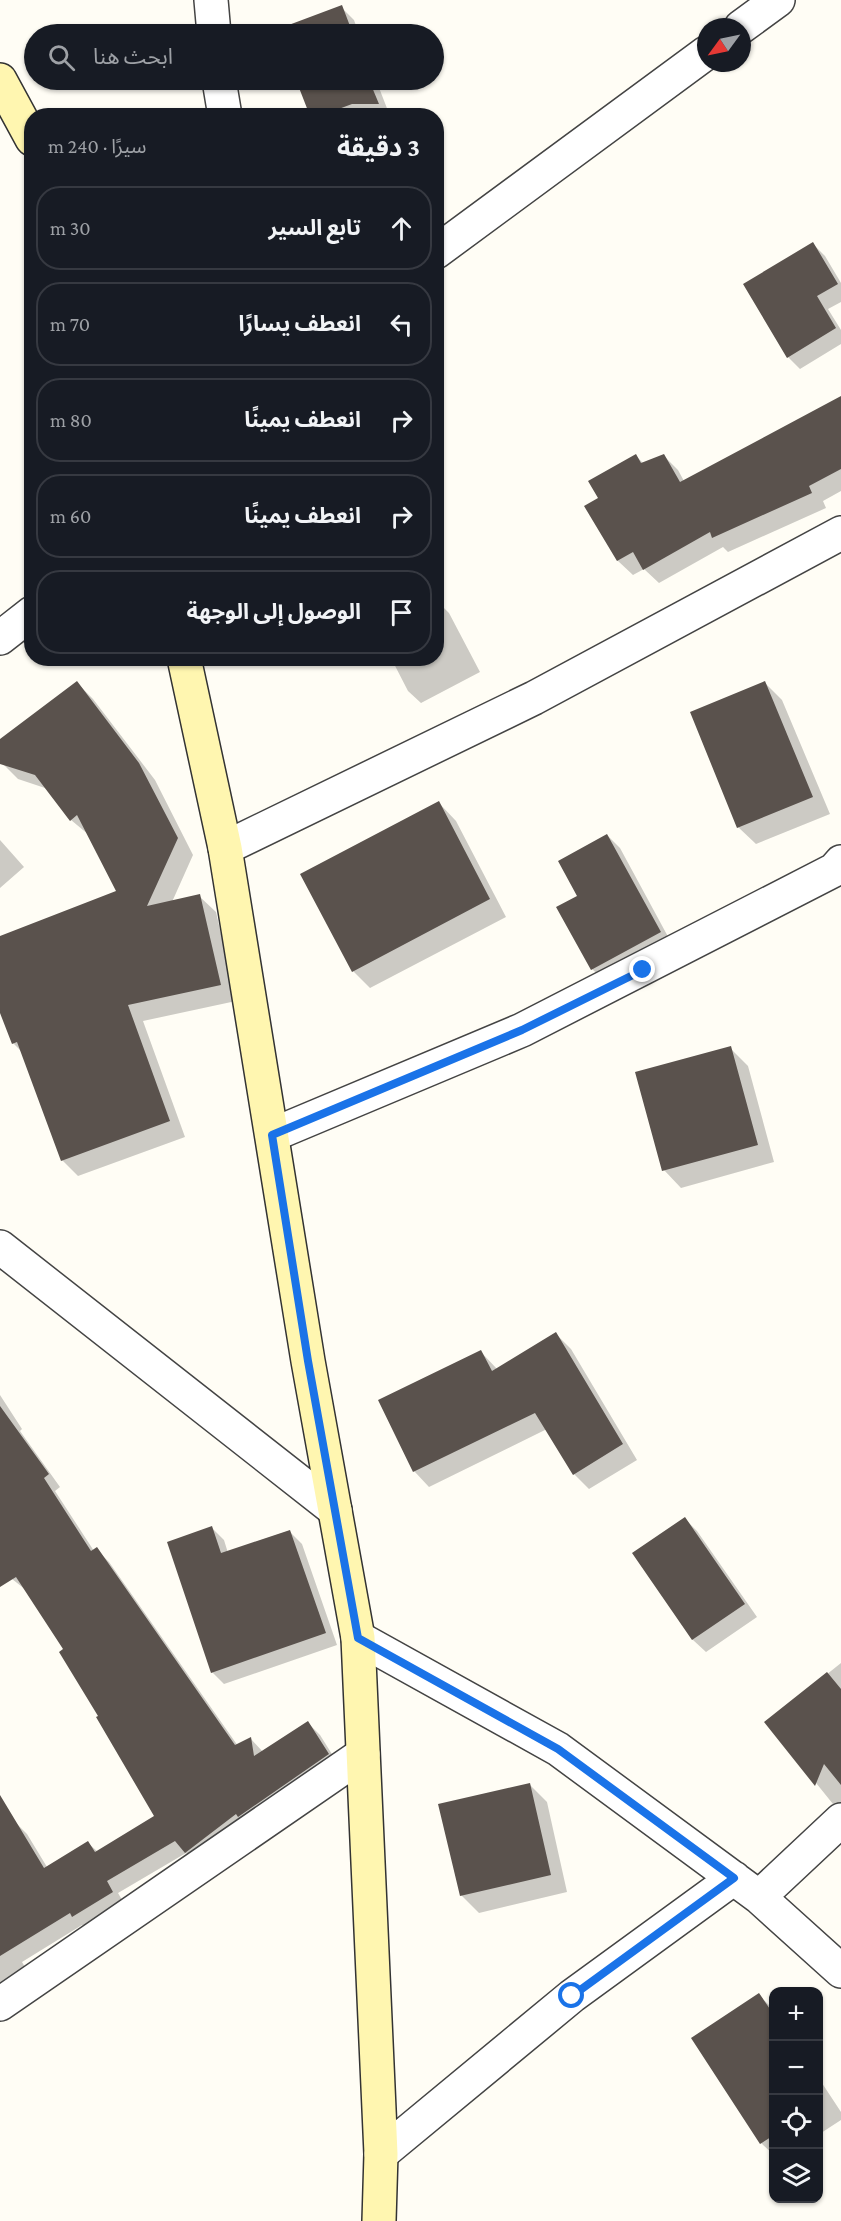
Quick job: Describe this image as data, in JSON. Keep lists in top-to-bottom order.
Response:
{
  "north": "bottom left",
  "page": {
    "search": "ابحث هنا",
    "heading": ["3 دقيقة", "سيرًا · 240 m"],
    "list": [
      ["تابع السير", "30 m"],
      ["انعطف يسارًا", "70 m"],
      ["انعطف يمينًا", "80 m"],
      ["انعطف يمينًا", "60 m"],
      "الوصول إلى الوجهة"
    ],
    "map_buttons": ["+", "−"]
  }
}
